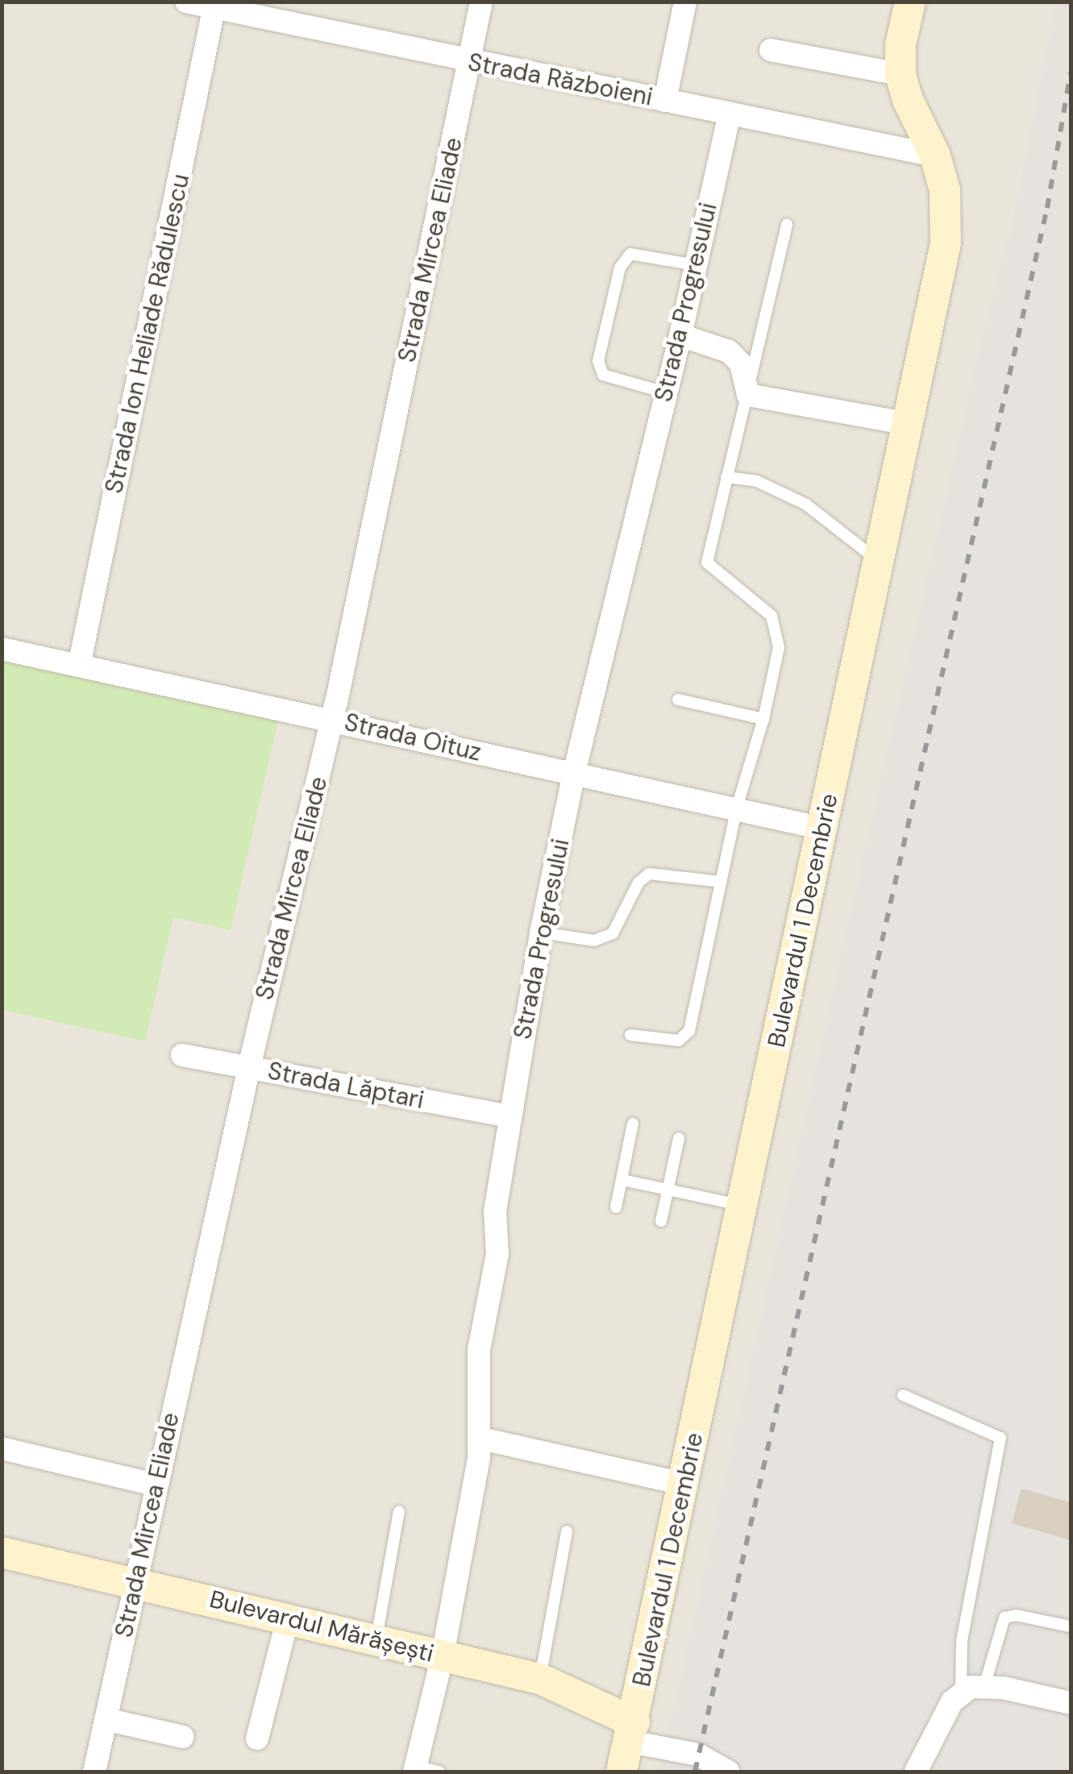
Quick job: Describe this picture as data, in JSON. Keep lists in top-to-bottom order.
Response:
{
  "streets": {
    "street": [
      "Strada Războieni",
      "Strada Mircea Eliade",
      "Strada Progresului",
      "Strada Ion Heliade Rădulescu",
      "Strada Oituz",
      "Bulevardul 1 Decembrie",
      "Strada Lăptari",
      "Bulevardul Mărășești"
    ]
  },
  "crossings": [
    ["Strada Războieni", "Strada Mircea Eliade"],
    ["Strada Războieni", "Strada Progresului"],
    ["Strada Războieni", "Strada Ion Heliade Rădulescu"],
    ["Strada Războieni", "Bulevardul 1 Decembrie"],
    ["Strada Mircea Eliade", "Strada Oituz"],
    ["Strada Mircea Eliade", "Strada Lăptari"],
    ["Strada Mircea Eliade", "Bulevardul Mărășești"],
    ["Strada Progresului", "Strada Oituz"],
    ["Strada Progresului", "Strada Lăptari"],
    ["Strada Progresului", "Bulevardul Mărășești"],
    ["Strada Ion Heliade Rădulescu", "Strada Oituz"],
    ["Strada Oituz", "Bulevardul 1 Decembrie"],
    ["Bulevardul 1 Decembrie", "Bulevardul Mărășești"]
  ]
}
